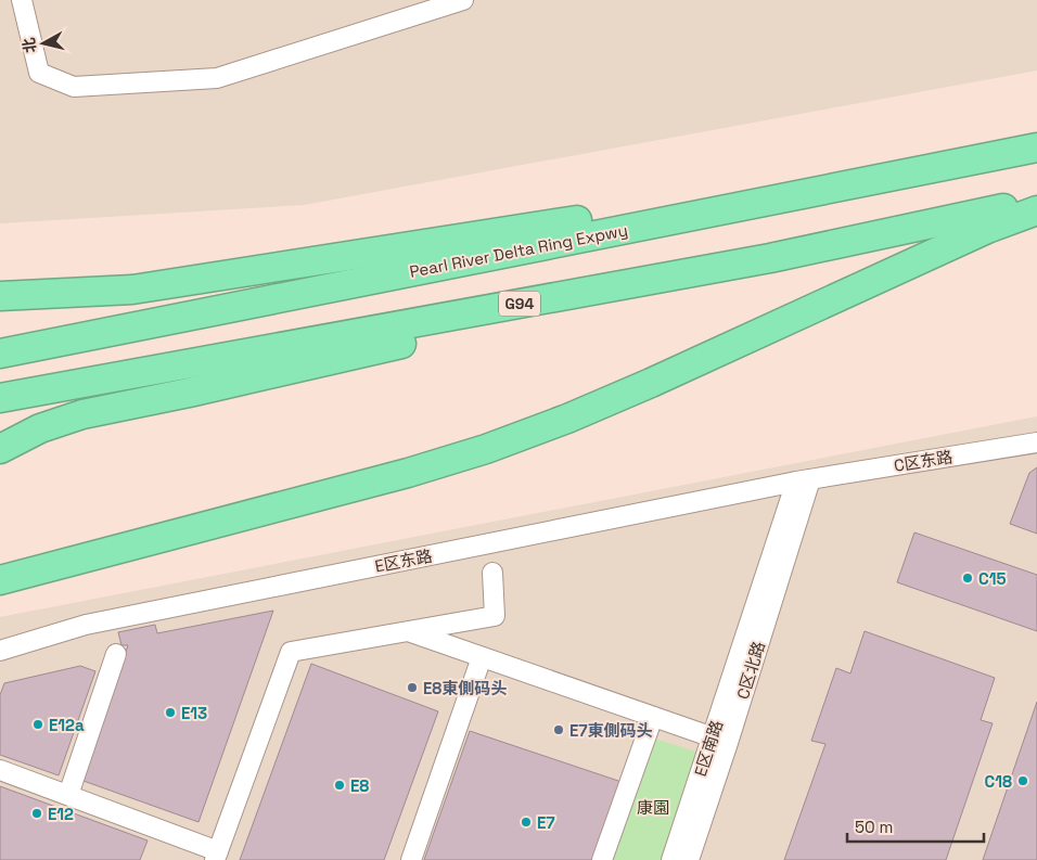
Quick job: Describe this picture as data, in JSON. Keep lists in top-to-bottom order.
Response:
{
  "streets": {
    "highway": ["Pearl River Delta Ring Expwy", "G94"],
    "street": [
      "C区东路",
      "E区东路",
      "C区北路",
      "E区南路"
    ]
  },
  "crossings": [
    ["C区东路", "E区东路"],
    ["C区东路", "C区北路"],
    ["E区东路", "C区北路"],
    ["C区北路", "E区南路"]
  ],
  "parks": ["康園"],
  "places": [
    "C15",
    "E8東側码头",
    "E13",
    "E12a",
    "E7東側码头",
    "C18",
    "E8",
    "E12",
    "E7"
  ],
  "scale_bar": "50 m",
  "north": "left"
}
